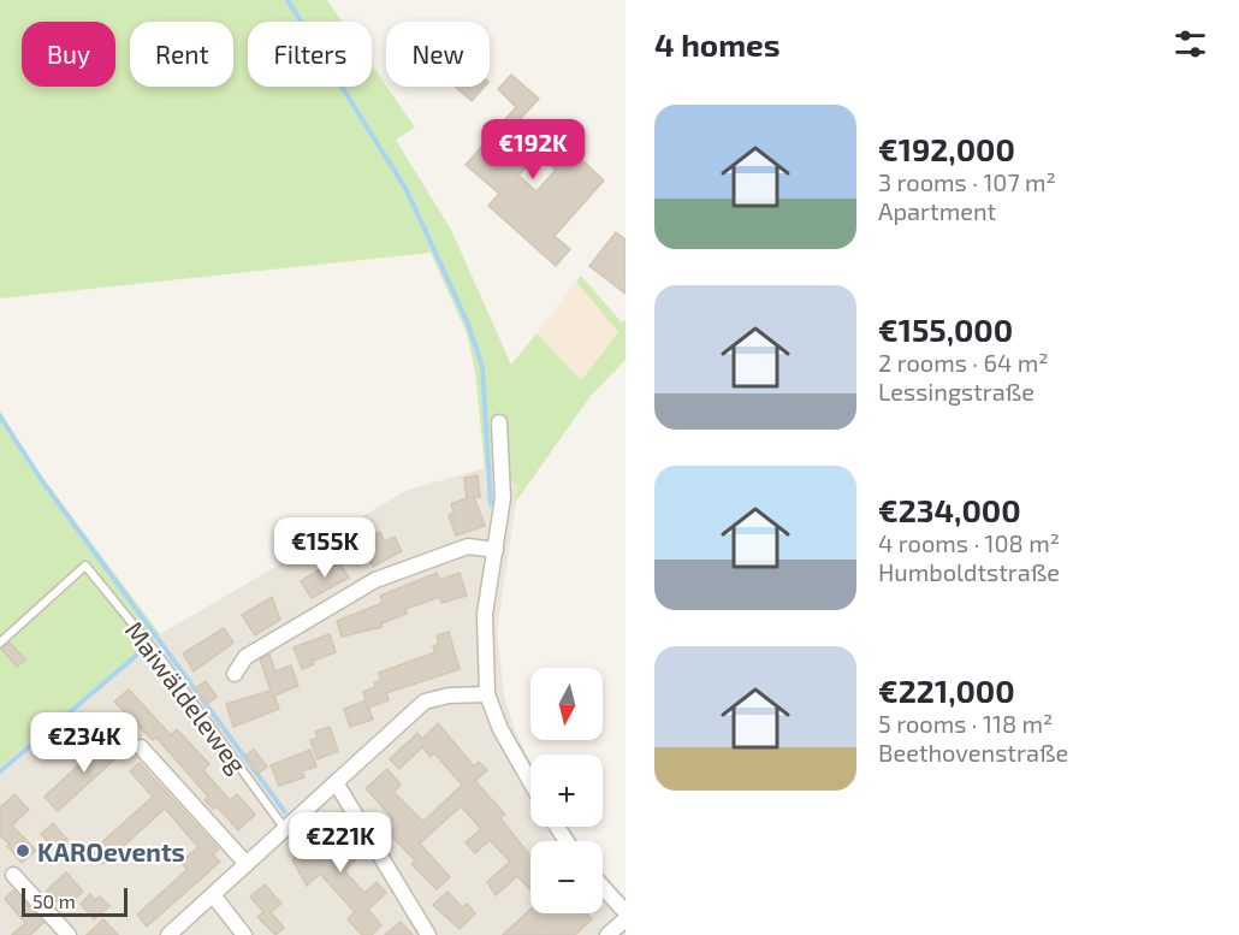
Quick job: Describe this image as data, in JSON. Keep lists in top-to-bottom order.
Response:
{
  "streets": {
    "lane": ["Maiwäldeleweg"]
  },
  "places": ["KAROevents"],
  "scale_bar": "50 m",
  "north": "bottom",
  "page": {
    "heading": "4 homes",
    "chip": [
      "Buy",
      "Rent",
      "Filters",
      "New"
    ],
    "list": [
      {
        "name": "€192,000",
        "note": "3 rooms · 107 m² · Apartment"
      },
      {
        "name": "€155,000",
        "note": "2 rooms · 64 m² · Lessingstraße"
      },
      {
        "name": "€234,000",
        "note": "4 rooms · 108 m² · Humboldtstraße"
      },
      {
        "name": "€221,000",
        "note": "5 rooms · 118 m² · Beethovenstraße"
      }
    ],
    "price": [
      "€192K",
      "€155K",
      "€234K",
      "€221K"
    ],
    "map_buttons": ["+", "−"],
    "scale": "50 m"
  }
}
